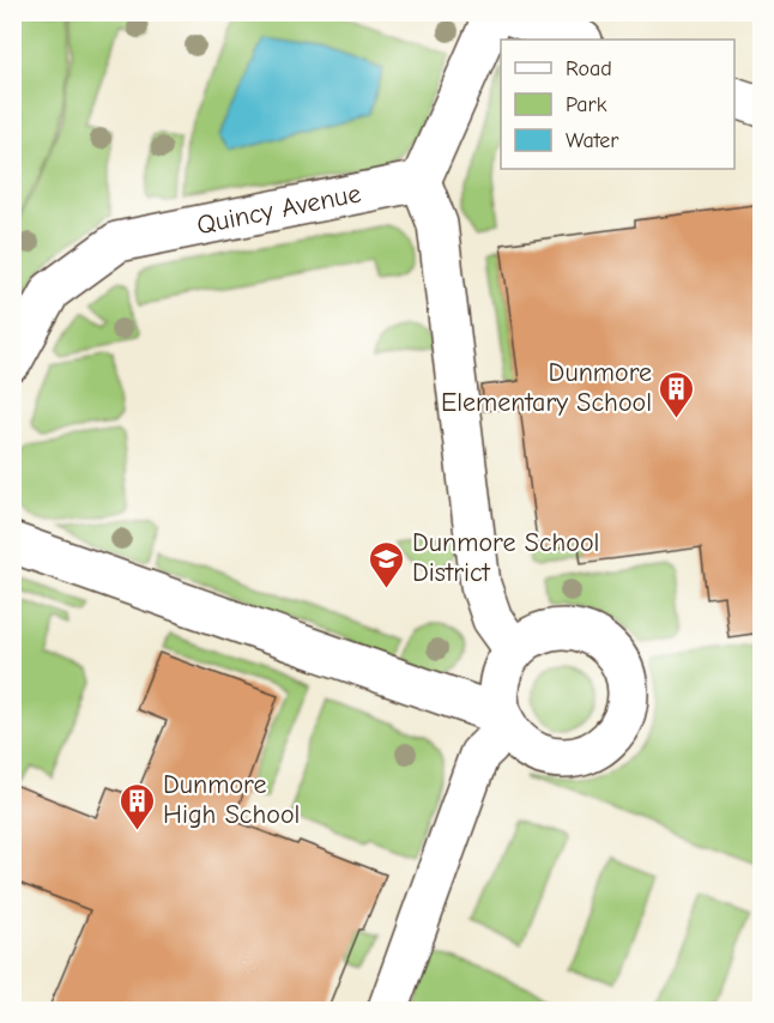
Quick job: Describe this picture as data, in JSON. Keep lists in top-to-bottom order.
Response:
{
  "streets": {
    "street": ["Quincy Avenue"]
  },
  "places": {
    "building": ["Dunmore Elementary School", "Dunmore High School"],
    "school or university": ["Dunmore School District"]
  },
  "legend": ["Road", "Park", "Water"]
}
